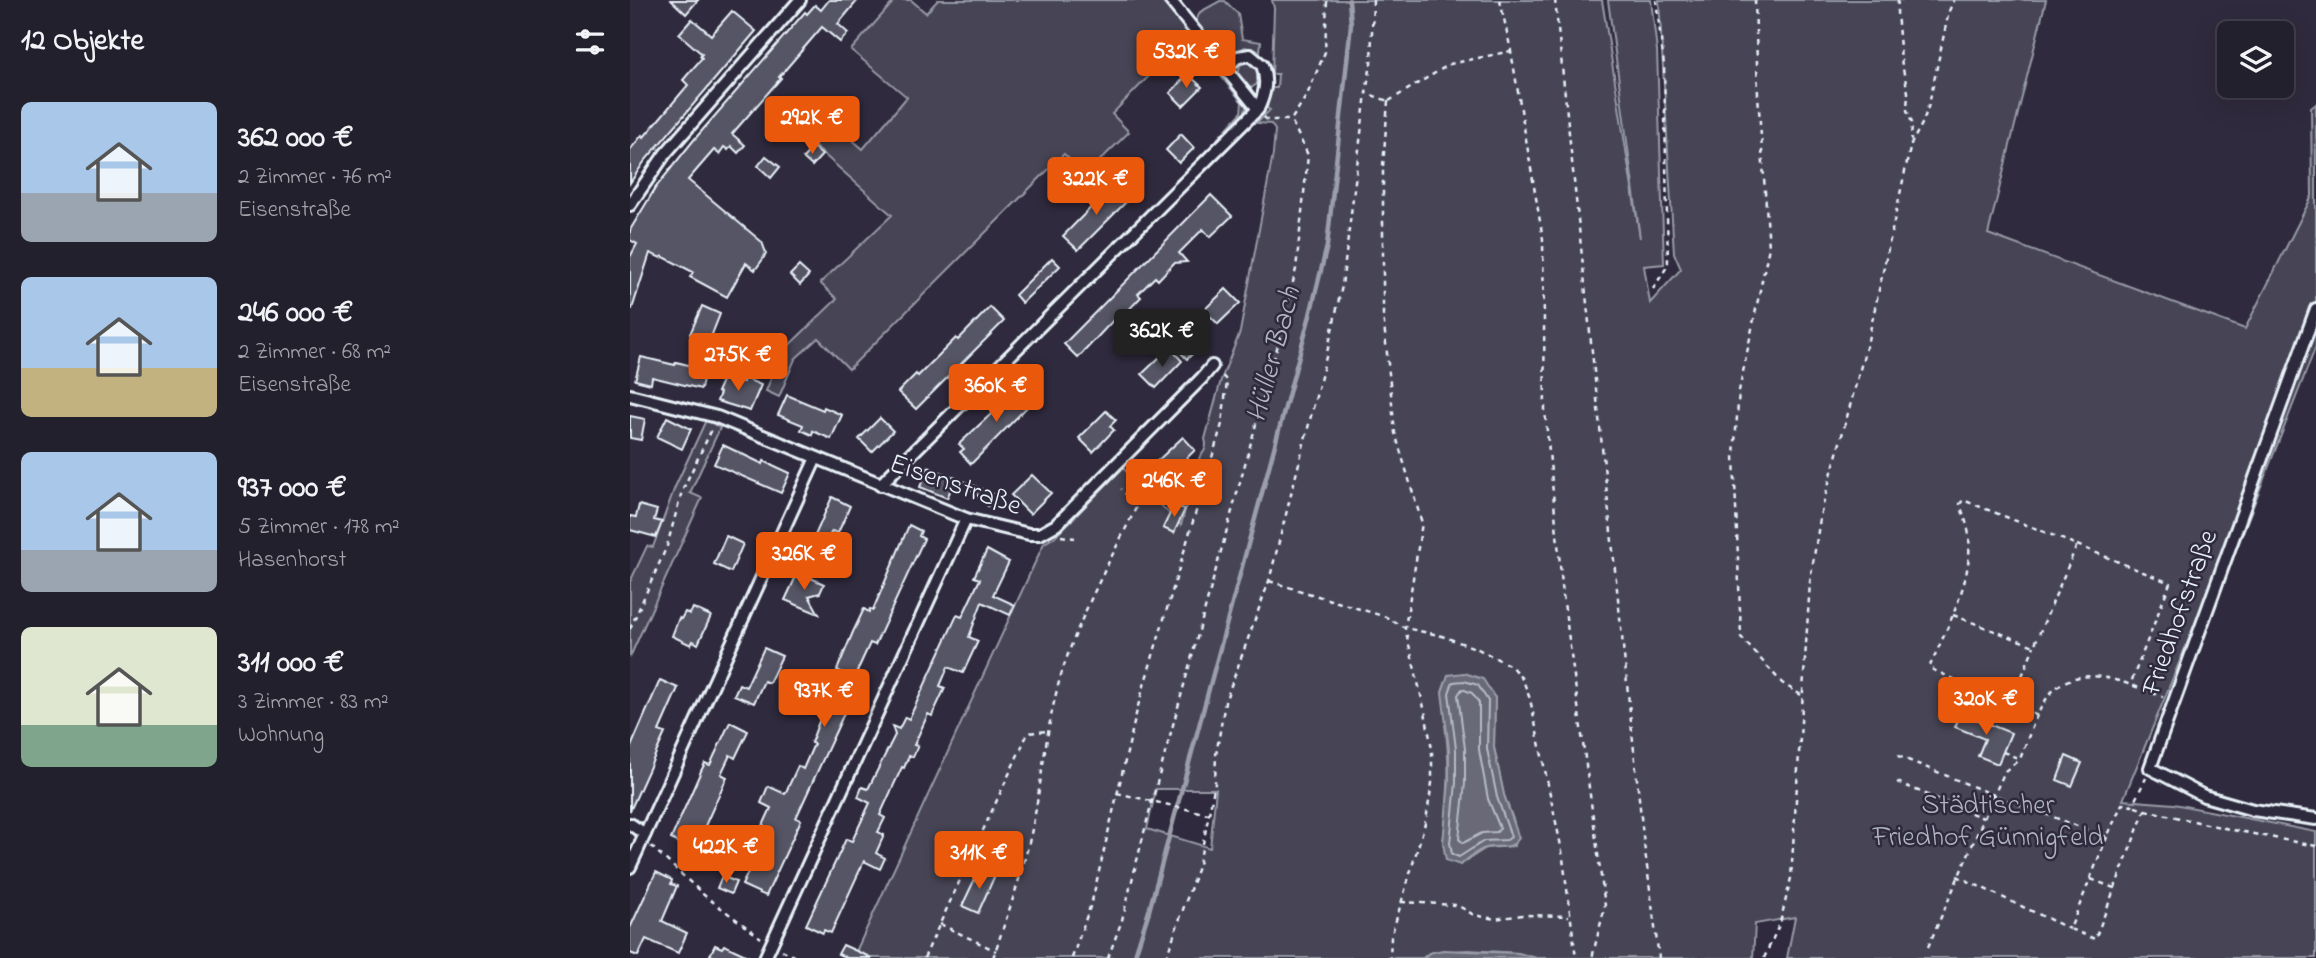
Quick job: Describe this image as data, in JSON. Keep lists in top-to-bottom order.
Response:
{
  "streets": {
    "street": ["Eisenstraße", "Friedhofstraße"]
  },
  "water": ["Hüller Bach"],
  "parks": ["Städtischer Friedhof Günnigfeld"],
  "page": {
    "heading": "12 Objekte",
    "price": [
      "532K €",
      "292K €",
      "322K €",
      "362K €",
      "275K €",
      "360K €",
      "246K €",
      "326K €",
      "937K €",
      "320K €",
      "422K €",
      "311K €"
    ],
    "list": [
      {
        "name": "362 000 €",
        "note": "2 Zimmer · 76 m² · Eisenstraße"
      },
      {
        "name": "246 000 €",
        "note": "2 Zimmer · 68 m² · Eisenstraße"
      },
      {
        "name": "937 000 €",
        "note": "5 Zimmer · 178 m² · Hasenhorst"
      },
      {
        "name": "311 000 €",
        "note": "3 Zimmer · 83 m² · Wohnung"
      }
    ]
  }
}
